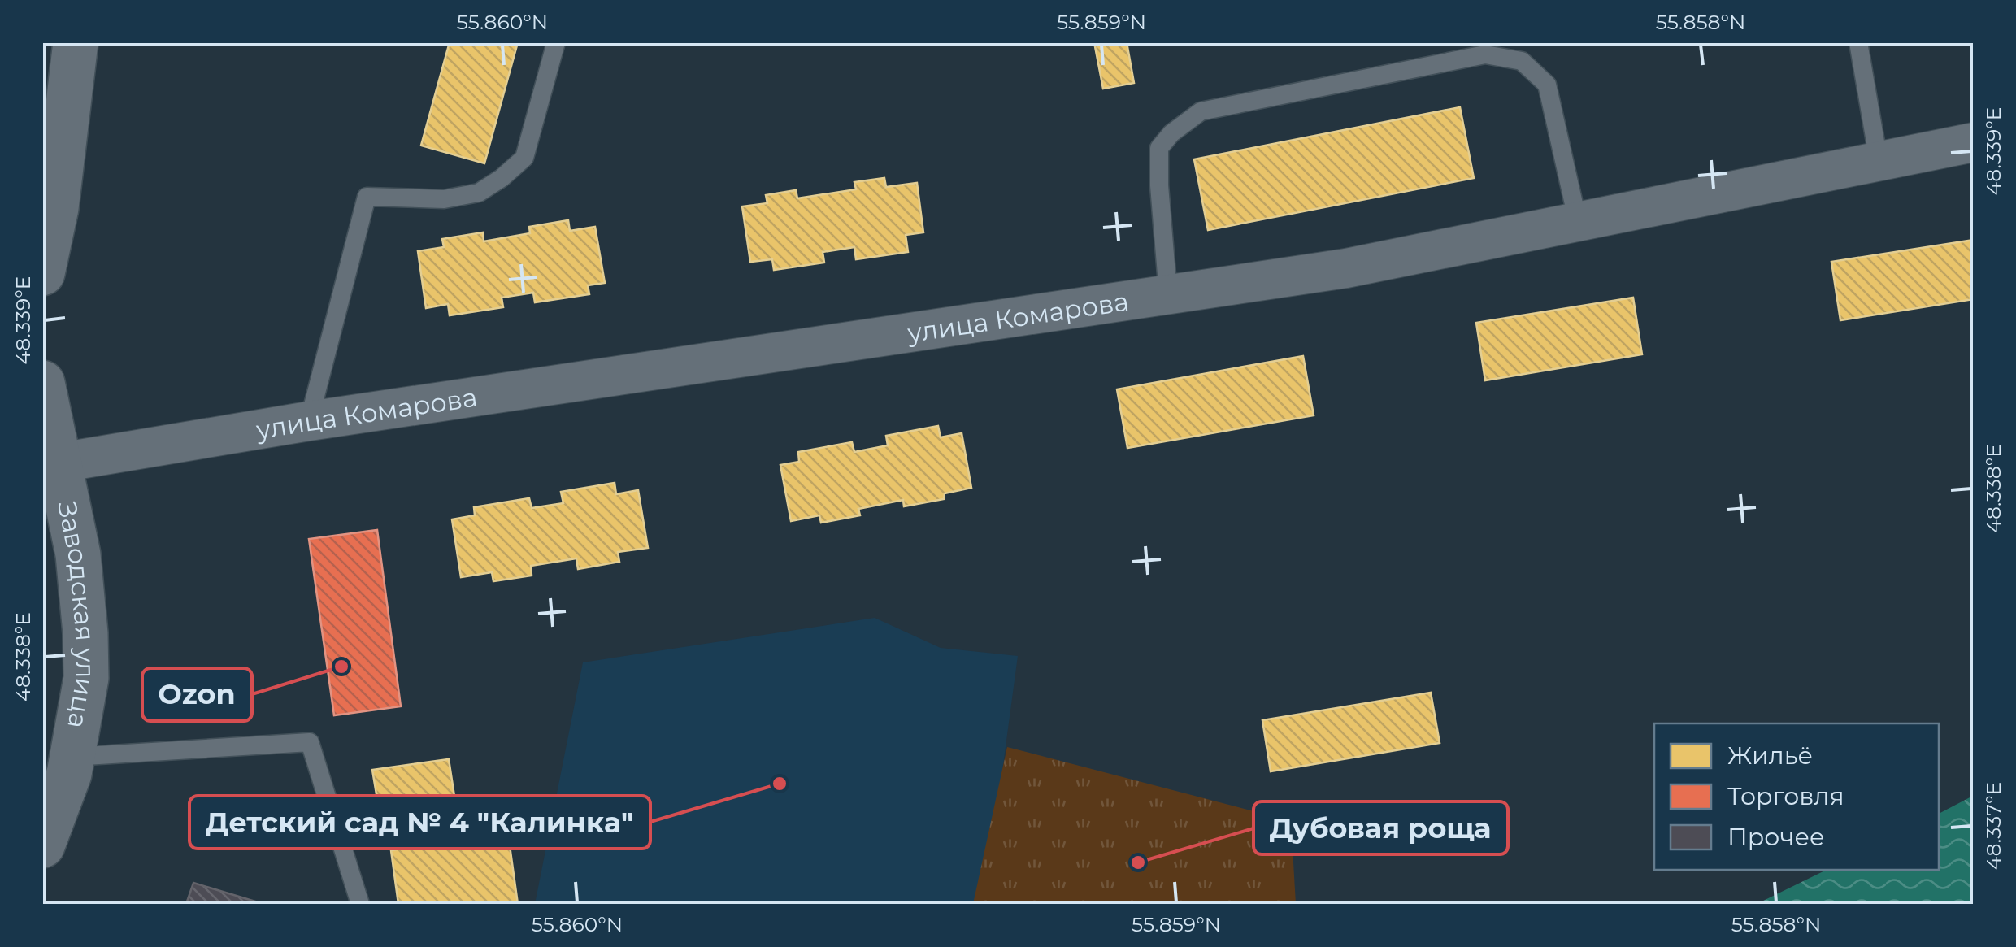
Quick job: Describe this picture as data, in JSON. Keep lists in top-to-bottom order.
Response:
{
  "streets": {
    "main road": ["Заводская улица"],
    "street": ["улица Комарова"]
  },
  "crossings": [
    ["улица Комарова", "Заводская улица"]
  ],
  "places": ["Ozon", "Детский сад № 4 \"Калинка\"", "Дубовая роща"],
  "legend": ["Жильё", "Торговля", "Прочее"],
  "coordinates": [
    "55.860°N",
    "55.859°N",
    "55.858°N",
    "48.339°E",
    "48.338°E",
    "48.337°E"
  ]
}
